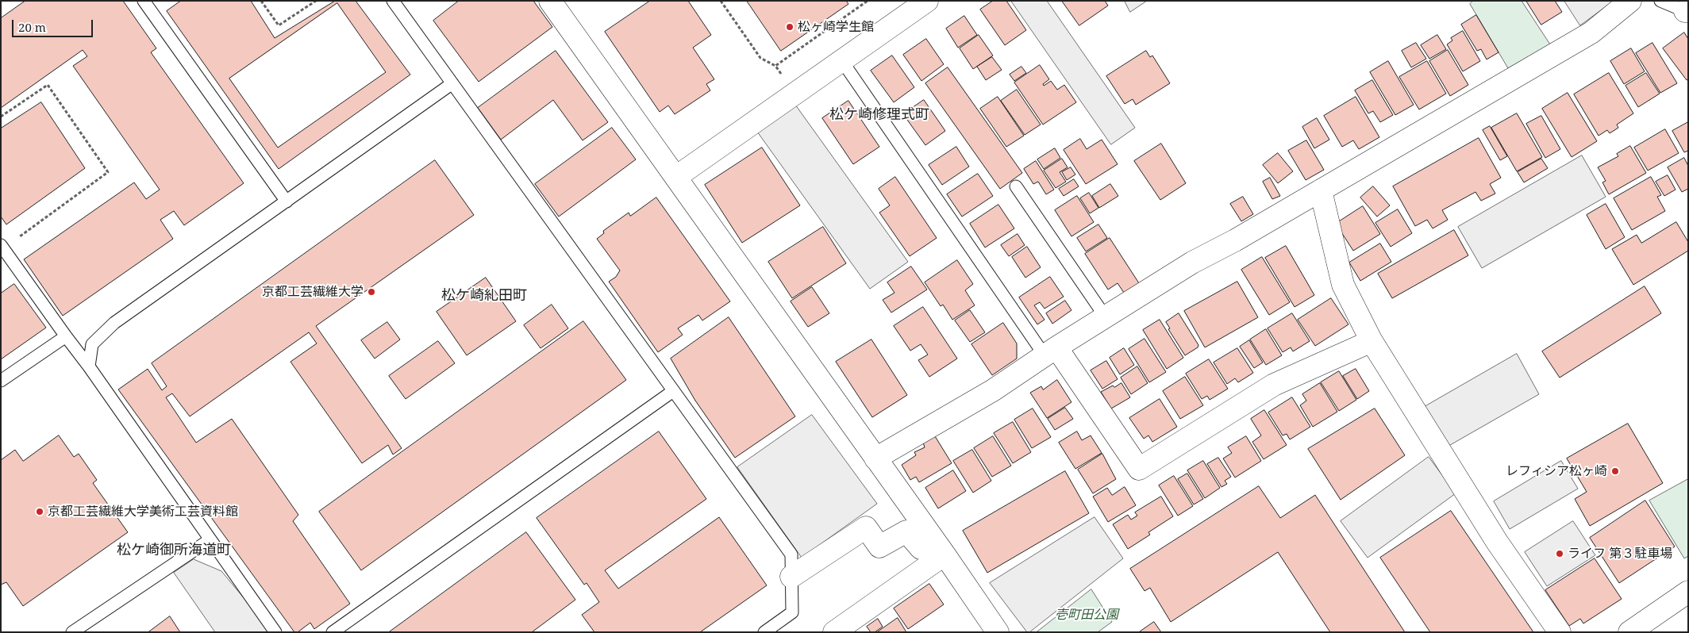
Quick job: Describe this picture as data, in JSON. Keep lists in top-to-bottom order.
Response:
{
  "districts": ["松ケ崎修理式町", "松ケ崎糺田町", "松ケ崎御所海道町"],
  "parks": ["壱町田公園"],
  "places": [
    "松ヶ崎学生館",
    "京都工芸繊維大学",
    "レフィシア松ヶ崎",
    "京都工芸繊維大学美術工芸資料館",
    "ライフ 第３駐車場"
  ],
  "scale_bar": "20 m"
}
